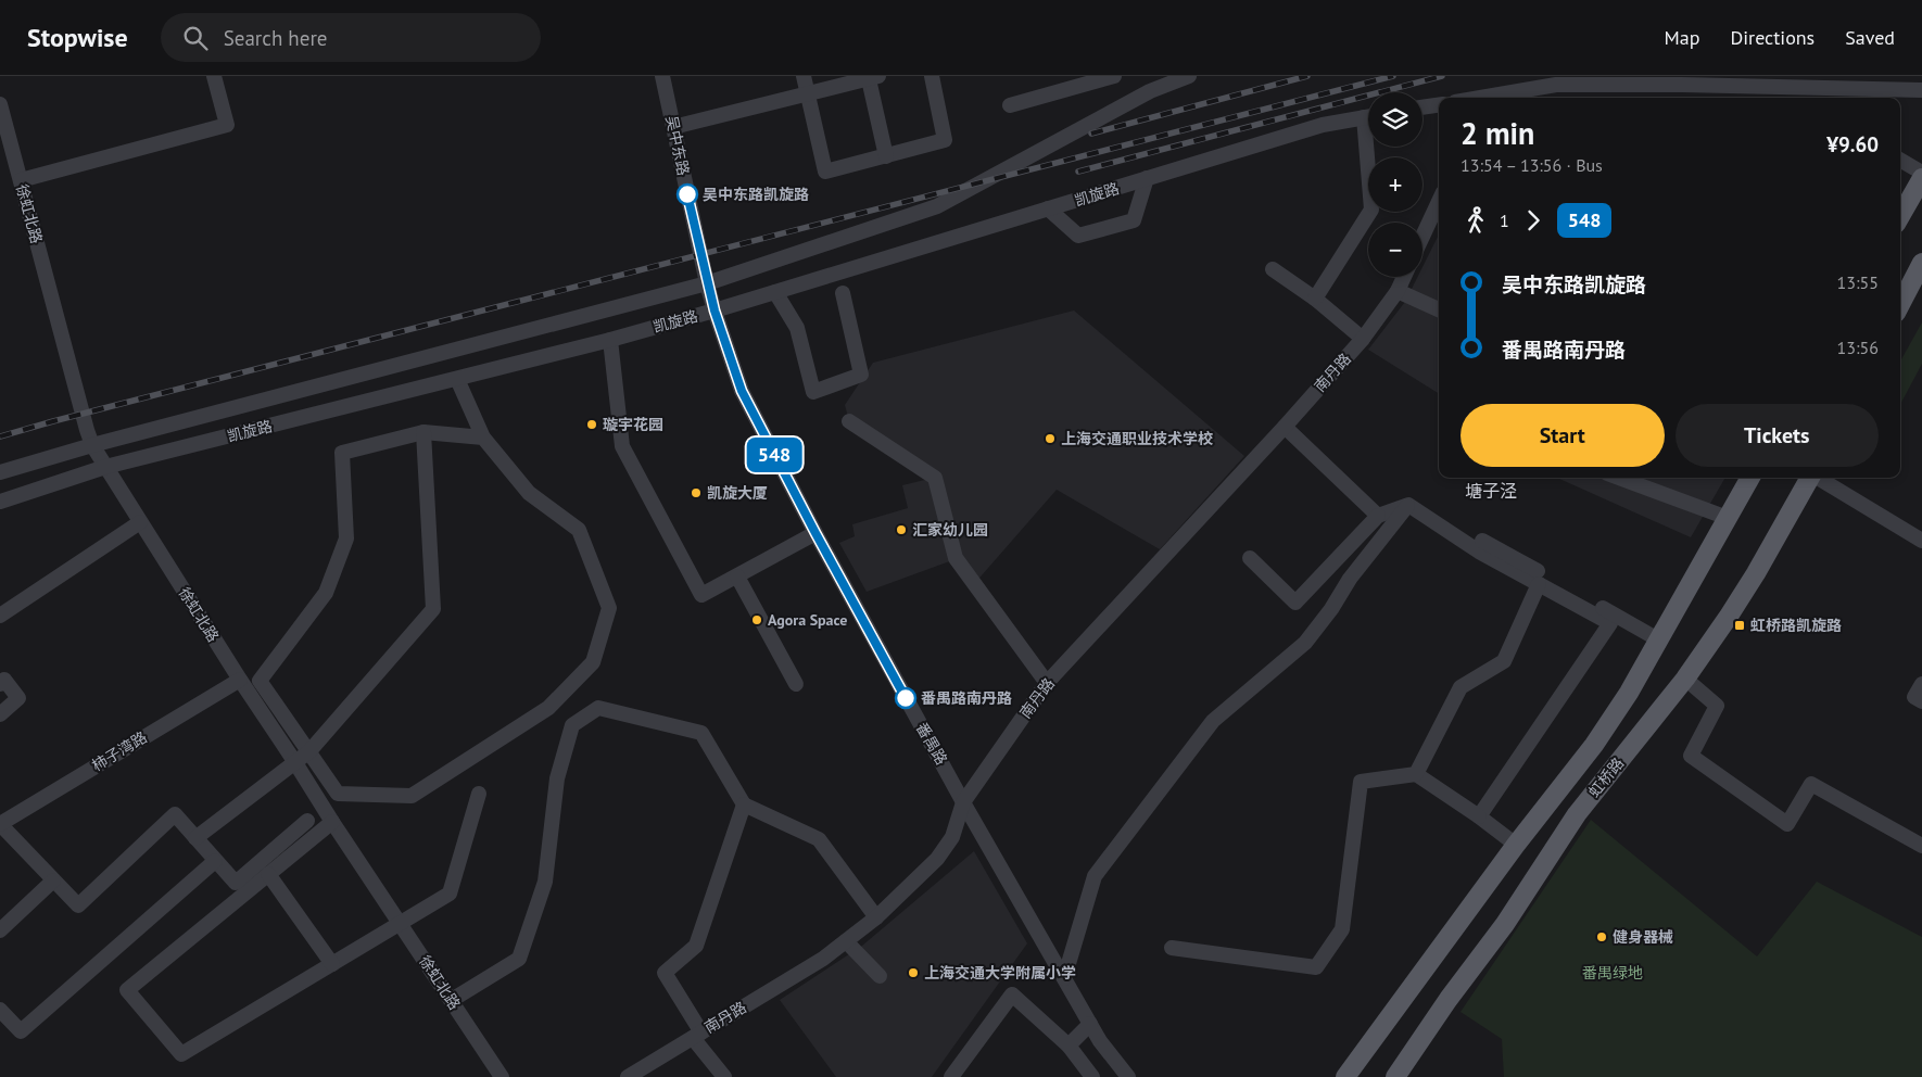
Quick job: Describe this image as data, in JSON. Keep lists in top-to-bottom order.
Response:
{
  "streets": {
    "main road": ["虹桥路"],
    "street": [
      "吴中东路",
      "凯旋路",
      "徐虹北路",
      "南丹路",
      "番禺路",
      "柿子湾路"
    ]
  },
  "crossings": [
    ["吴中东路", "凯旋路"],
    ["吴中东路", "番禺路"],
    ["凯旋路", "徐虹北路"],
    ["凯旋路", "番禺路"],
    ["徐虹北路", "柿子湾路"],
    ["南丹路", "番禺路"]
  ],
  "districts": ["塘子泾"],
  "parks": ["番禺绿地"],
  "places": {
    "other": [
      "吴中东路凯旋路",
      "璇宇花园",
      "上海交通职业技术学校",
      "凯旋大厦",
      "汇家幼儿园",
      "Agora Space",
      "番禺路南丹路",
      "健身器械",
      "上海交通大学附属小学"
    ],
    "transit": ["虹桥路凯旋路"]
  },
  "lines": ["bus line 548"],
  "page": {
    "header": "Stopwise",
    "search": "Search here",
    "nav": ["Map", "Directions", "Saved"],
    "on_map": "548",
    "map_buttons": ["+", "−"],
    "heading": ["2 min", "13:54 – 13:56 · Bus", "¥9.60"],
    "legs": ["1", "548"],
    "list": [
      {
        "name": "吴中东路凯旋路",
        "value": "13:55"
      },
      {
        "name": "番禺路南丹路",
        "value": "13:56"
      }
    ],
    "buttons": ["Start", "Tickets"]
  }
}
